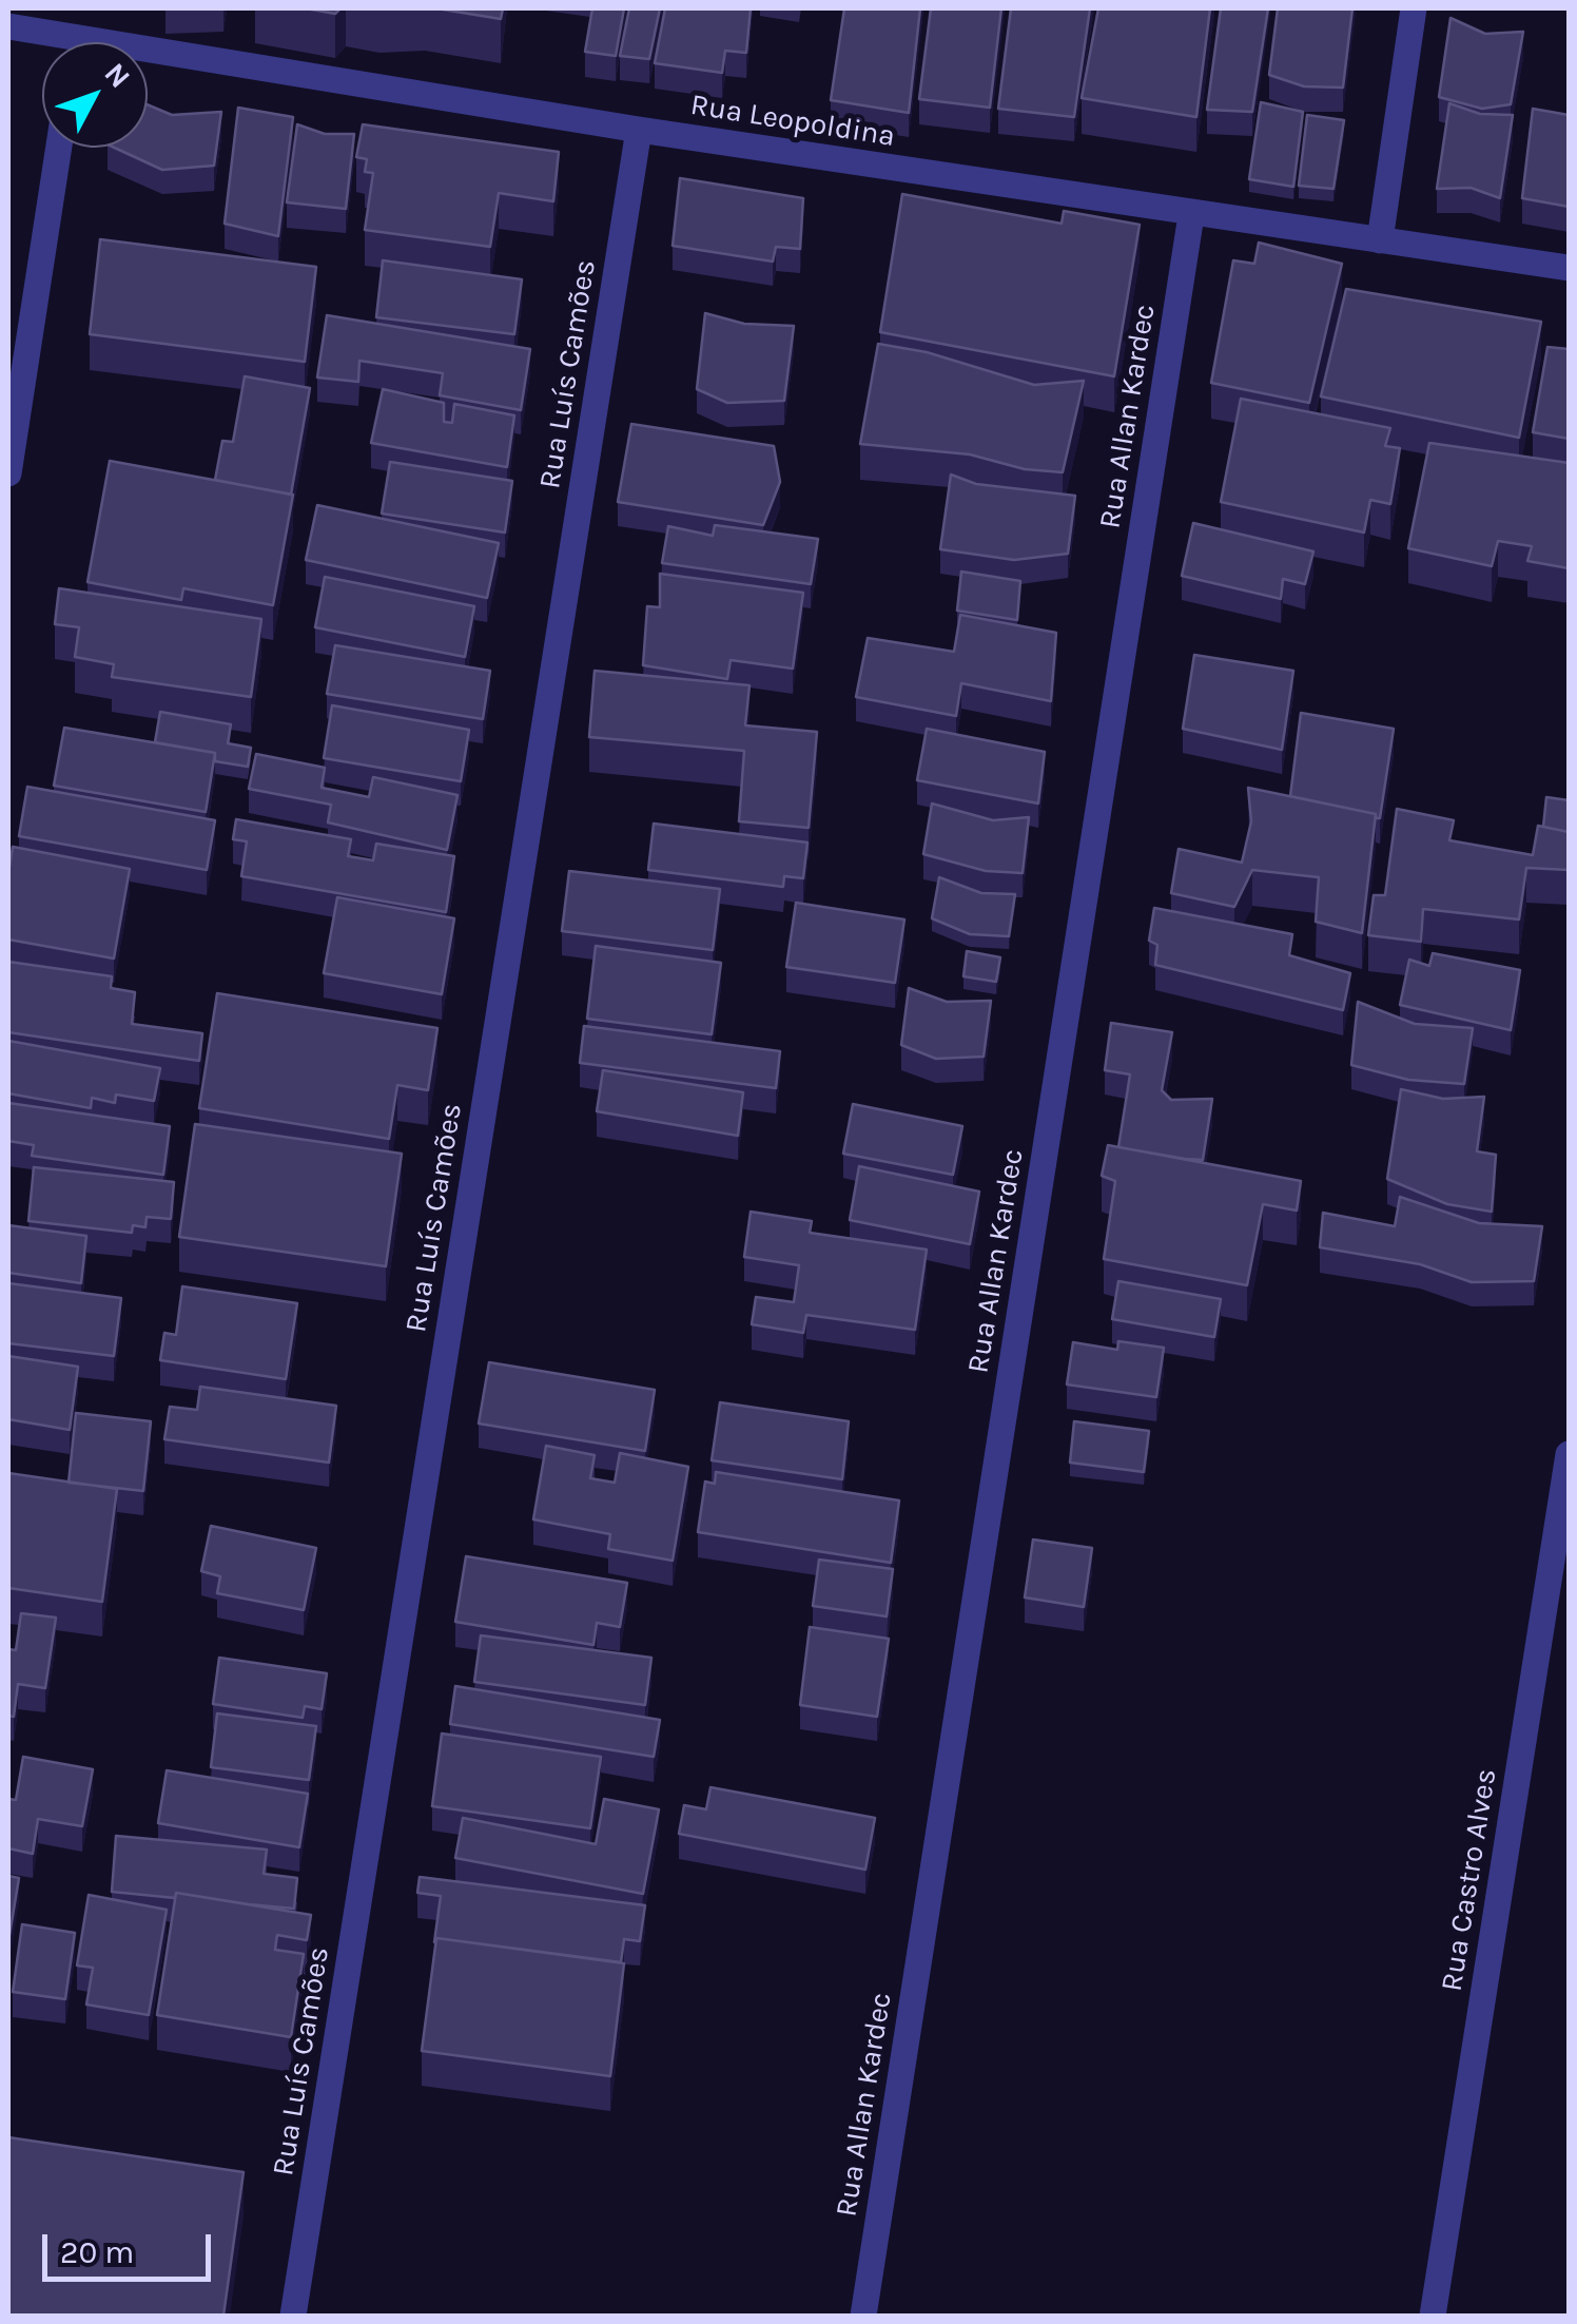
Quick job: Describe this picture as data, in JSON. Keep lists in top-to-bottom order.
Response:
{
  "streets": {
    "street": [
      "Rua Leopoldina",
      "Rua Luís Camões",
      "Rua Allan Kardec",
      "Rua Castro Alves"
    ]
  },
  "crossings": [
    ["Rua Leopoldina", "Rua Luís Camões"],
    ["Rua Leopoldina", "Rua Allan Kardec"]
  ],
  "scale_bar": "20 m",
  "north": "top right"
}
